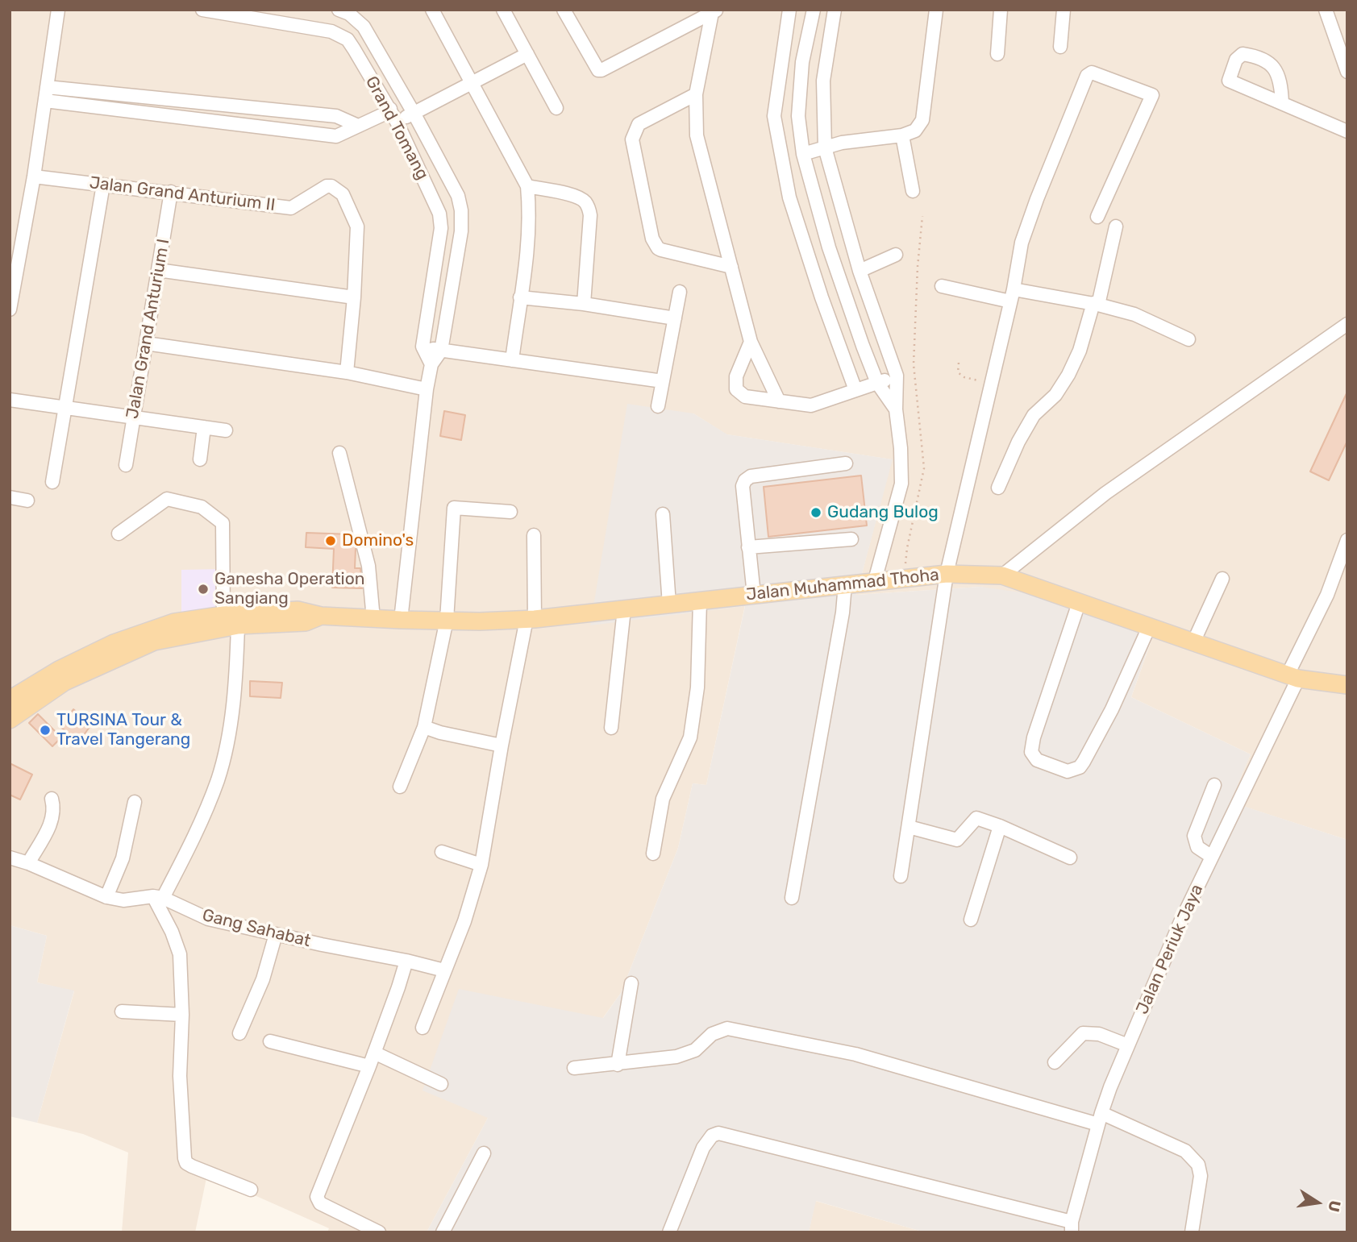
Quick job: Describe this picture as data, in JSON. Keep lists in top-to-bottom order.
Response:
{
  "streets": {
    "main road": ["Jalan Muhammad Thoha"],
    "street": [
      "Grand Tomang",
      "Jalan Grand Anturium II",
      "Jalan Grand Anturium I",
      "Gang Sahabat",
      "Jalan Periuk Jaya"
    ]
  },
  "crossings": [
    ["Grand Tomang", "Jalan Muhammad Thoha"],
    ["Jalan Grand Anturium II", "Jalan Grand Anturium I"],
    ["Jalan Muhammad Thoha", "Jalan Periuk Jaya"]
  ],
  "places": [
    "Gudang Bulog",
    "Domino's",
    "Ganesha Operation Sangiang",
    "TURSINA Tour & Travel Tangerang"
  ],
  "north": "right"
}
